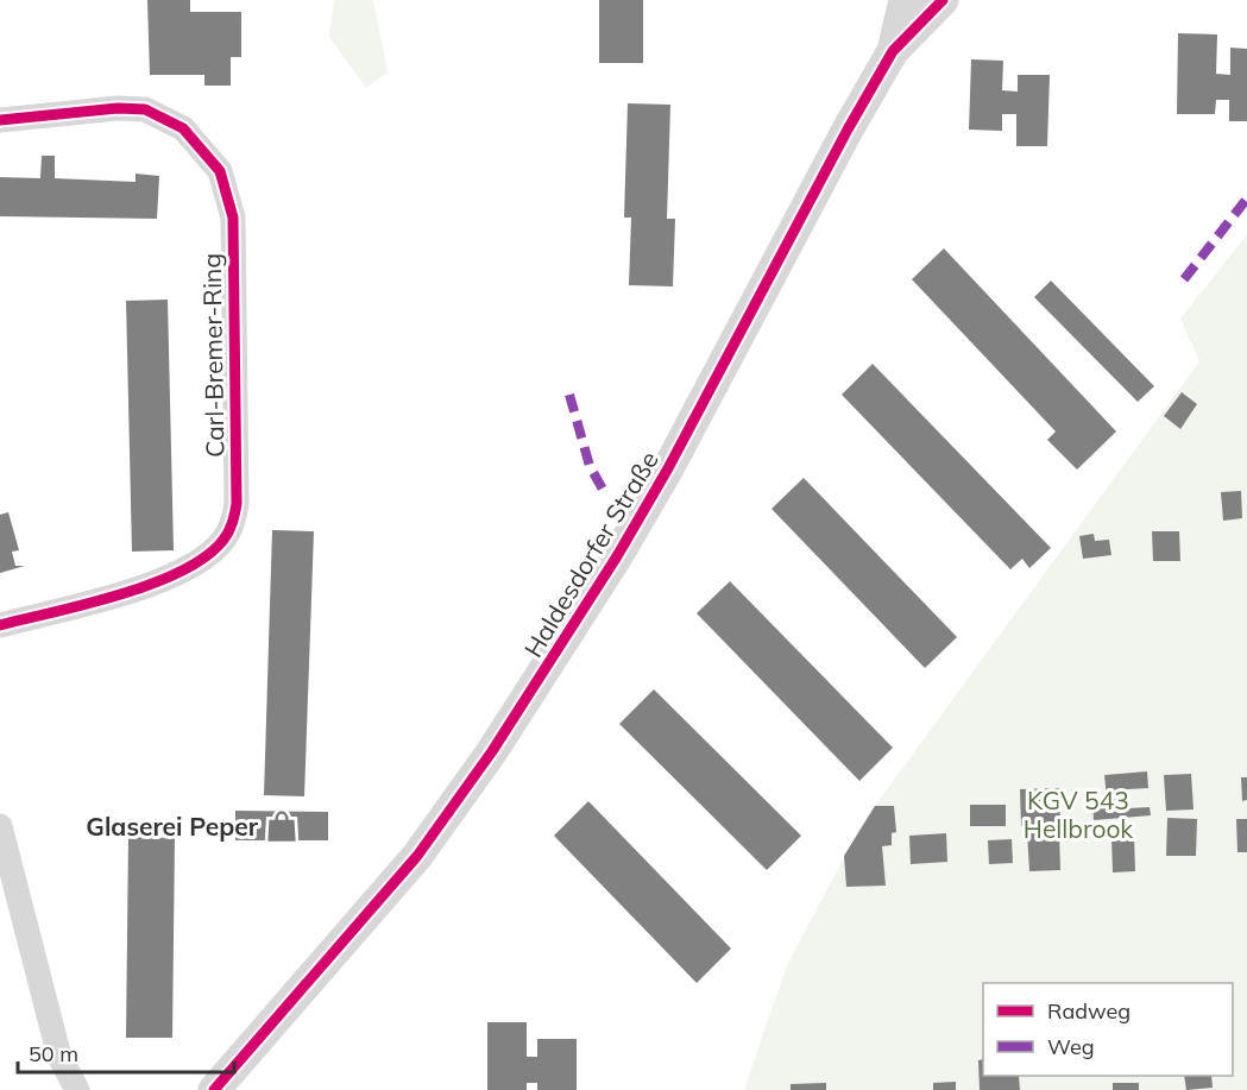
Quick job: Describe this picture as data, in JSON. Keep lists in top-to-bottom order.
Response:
{
  "streets": {
    "street": ["Carl-Bremer-Ring", "Haldesdorfer Straße"]
  },
  "parks": ["KGV 543 Hellbrook"],
  "places": {
    "shop": ["Glaserei Peper"]
  },
  "legend": ["Radweg", "Weg"],
  "scale_bar": "50 m"
}
